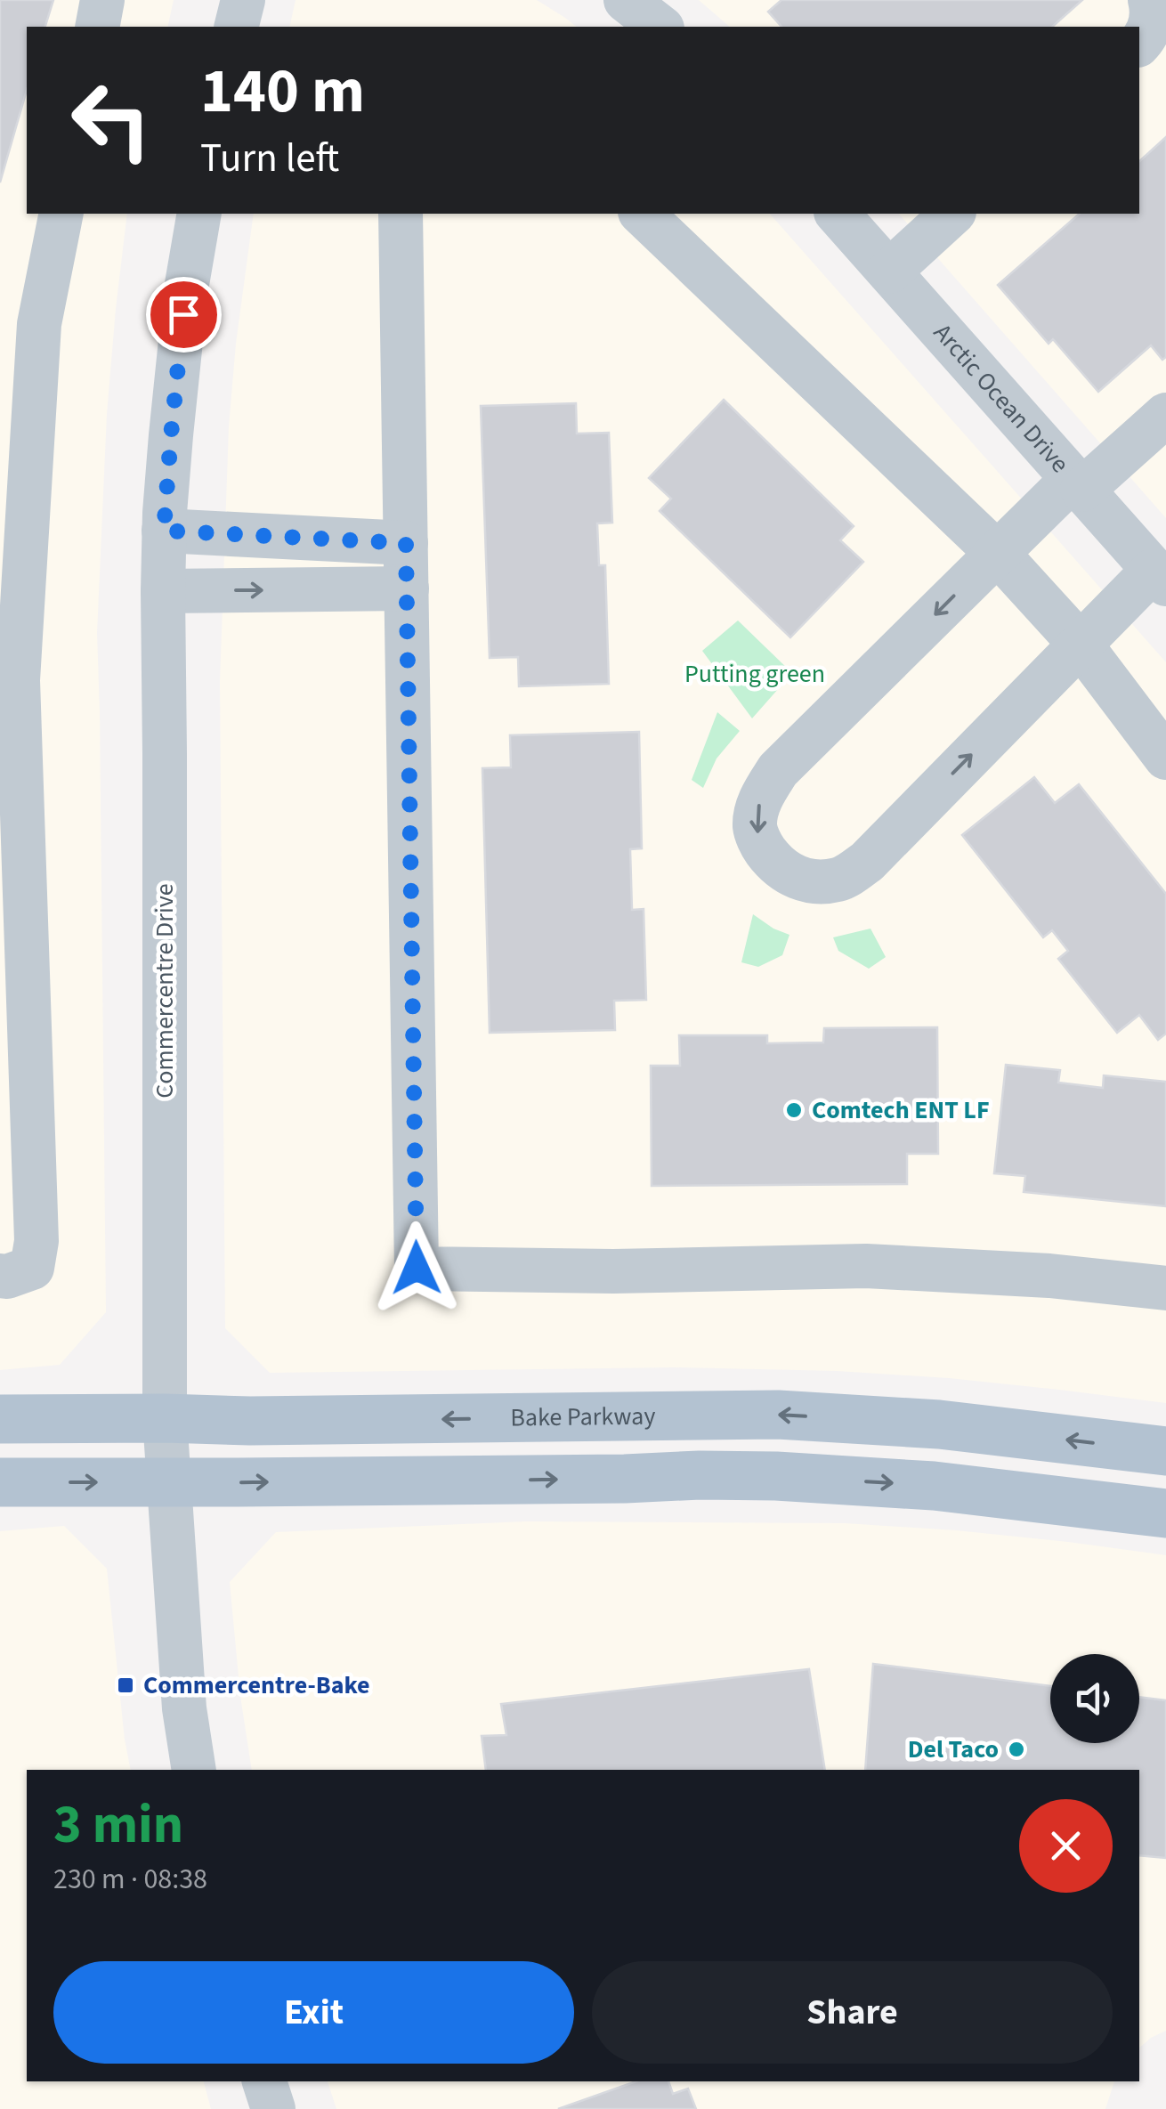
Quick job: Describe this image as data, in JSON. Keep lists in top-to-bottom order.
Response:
{
  "streets": {
    "main road": ["Bake Parkway"],
    "street": ["Arctic Ocean Drive", "Commercentre Drive"]
  },
  "crossings": [
    ["Commercentre Drive", "Bake Parkway"]
  ],
  "parks": ["Putting green"],
  "places": {
    "other": ["Comtech ENT LF", "Del Taco"],
    "transit": ["Commercentre-Bake"]
  },
  "page": {
    "turn": ["140 m", "Turn left"],
    "heading": ["3 min", "230 m · 08:38"],
    "buttons": ["Exit", "Share"]
  }
}
